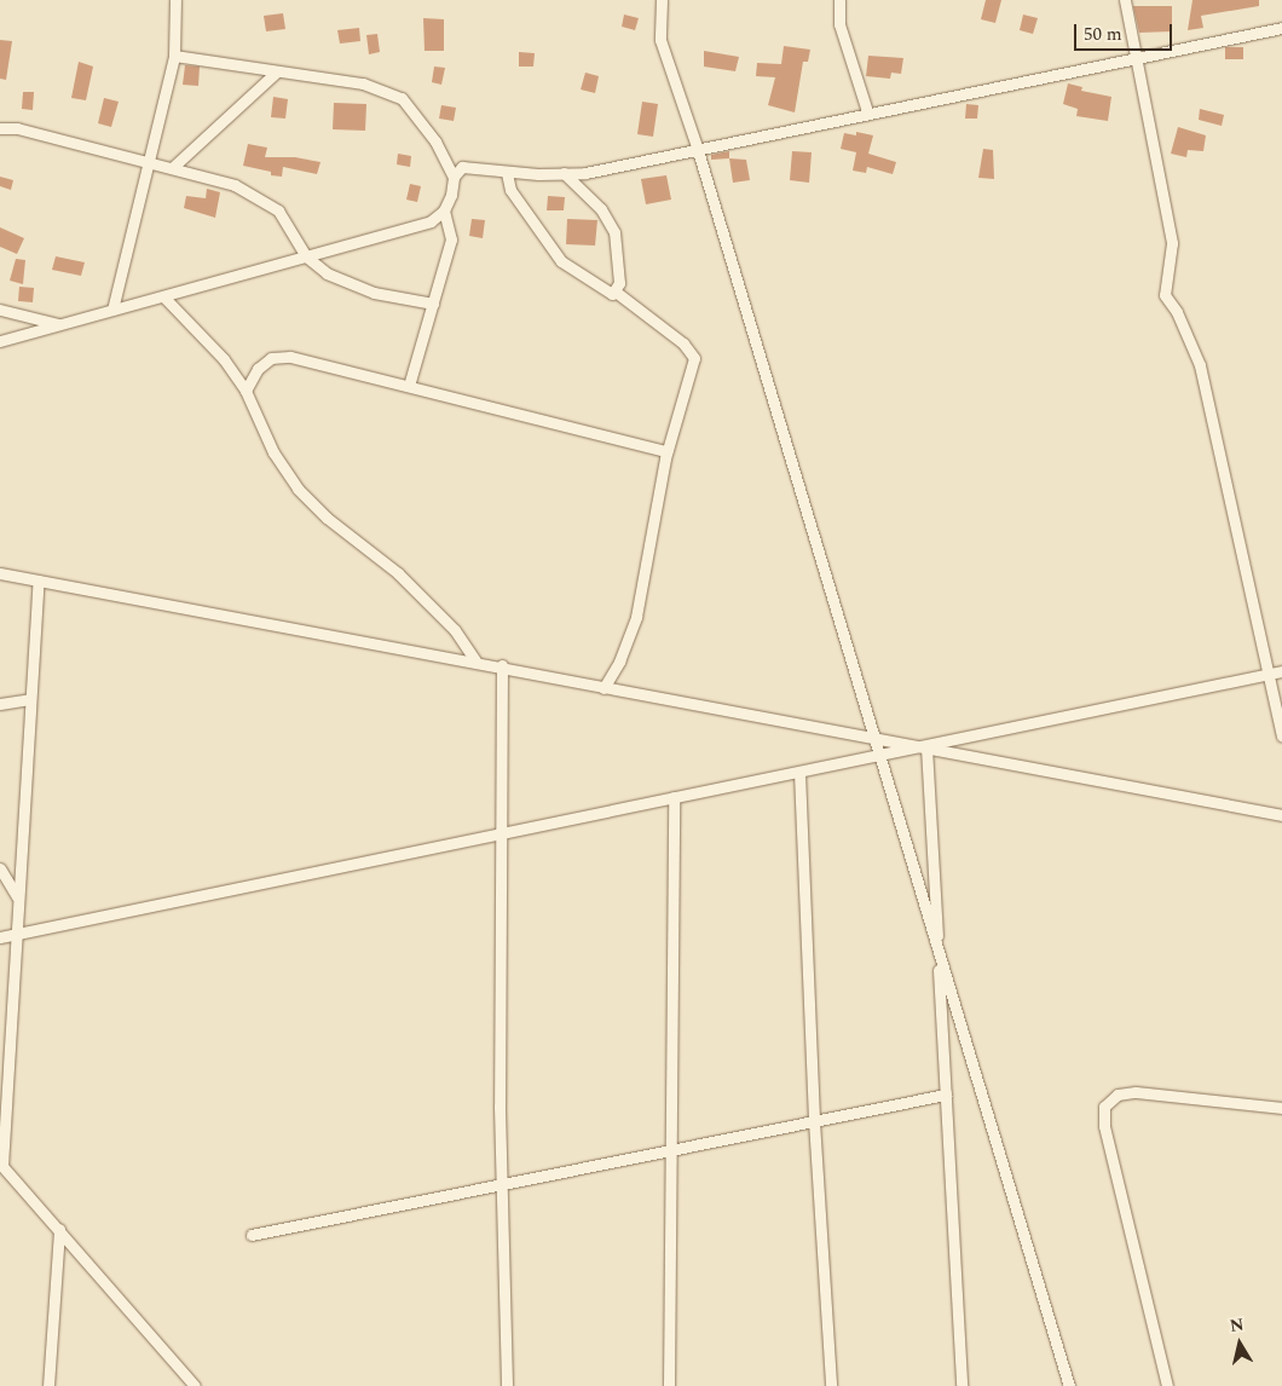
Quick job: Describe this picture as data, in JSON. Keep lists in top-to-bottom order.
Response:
{
  "scale_bar": "50 m",
  "north": "top"
}
